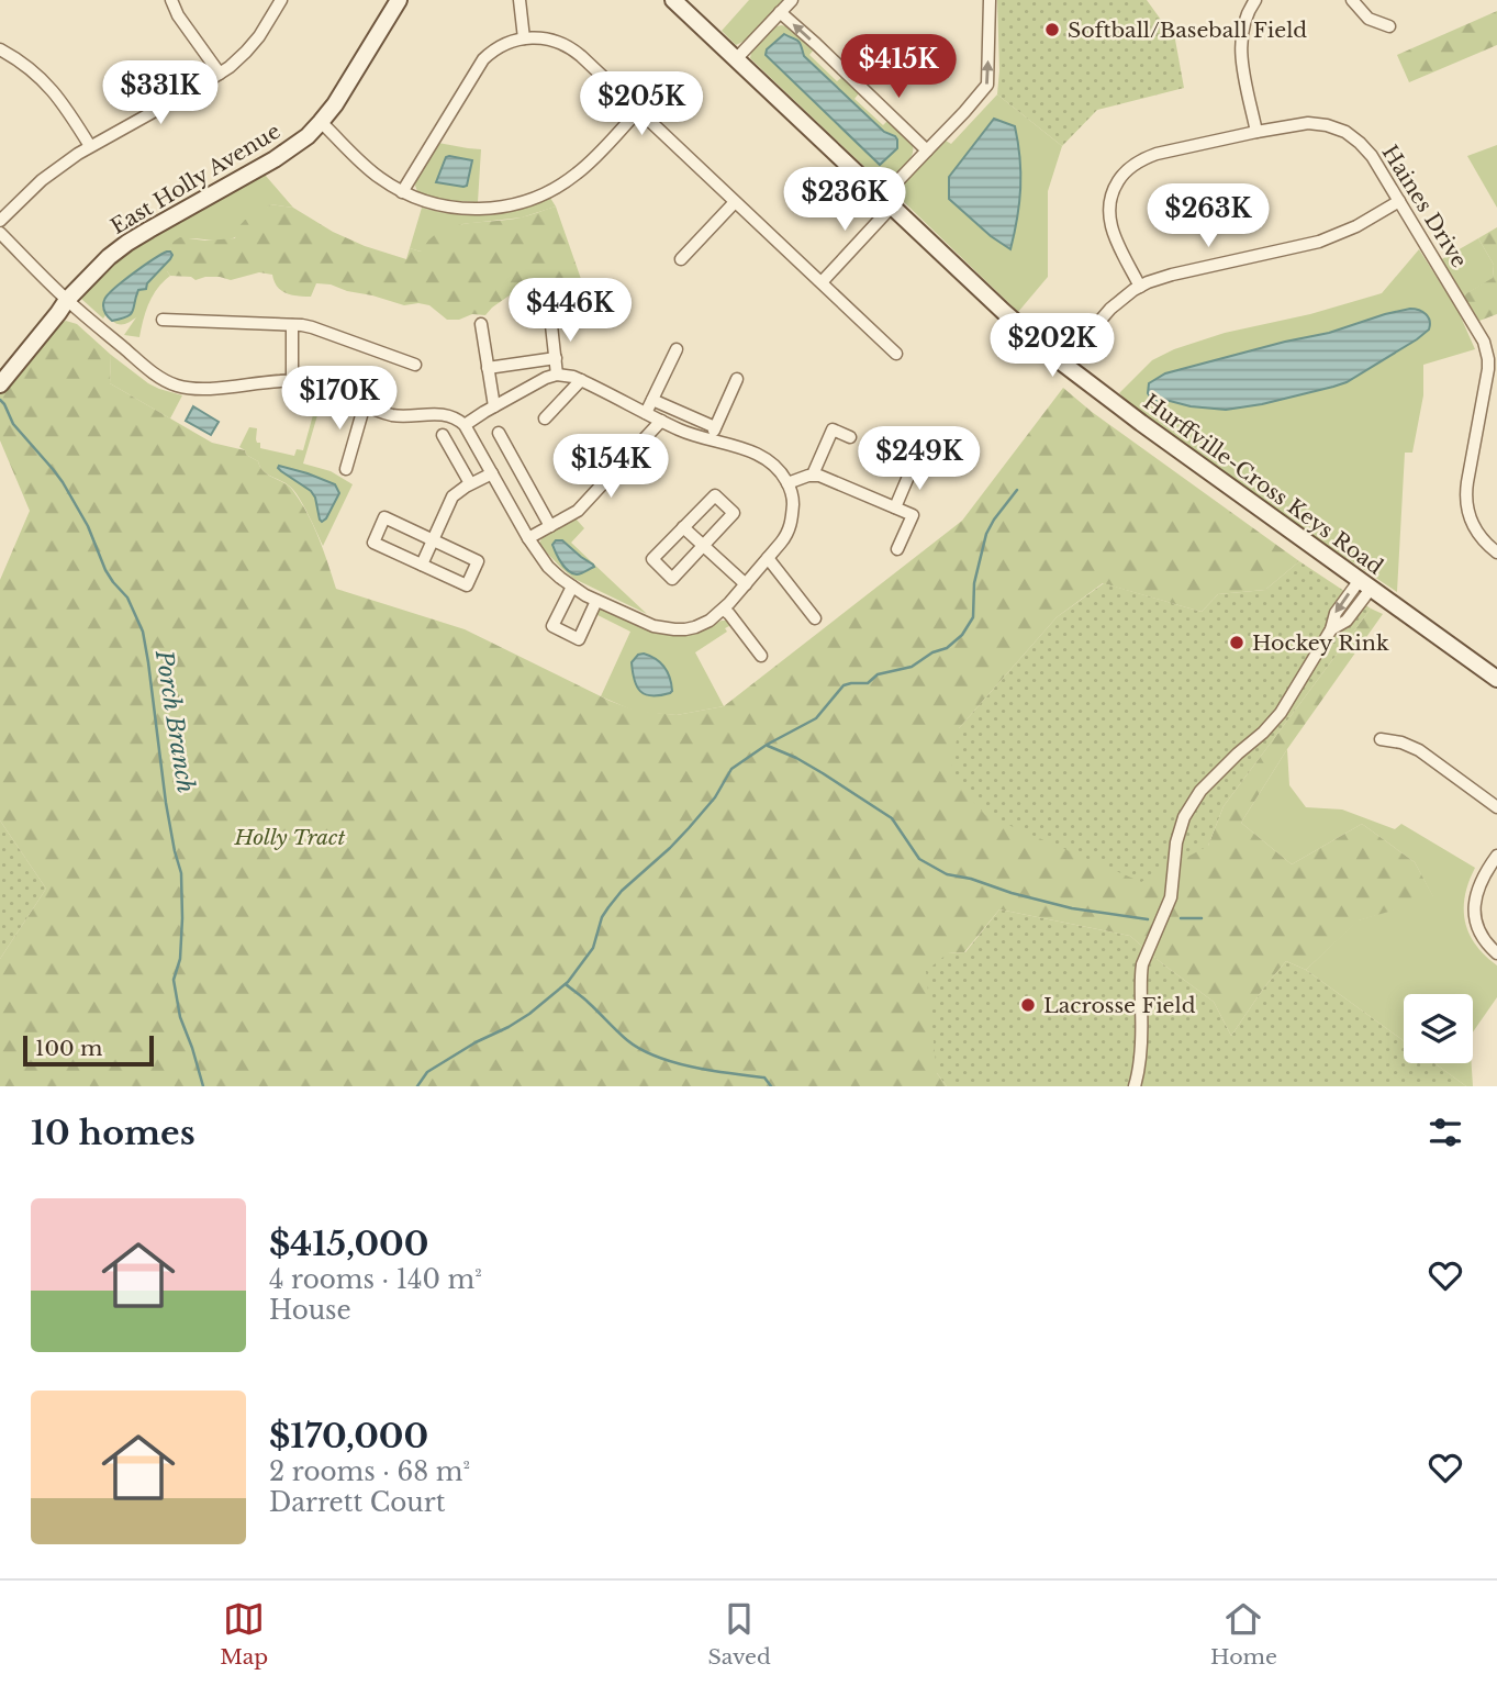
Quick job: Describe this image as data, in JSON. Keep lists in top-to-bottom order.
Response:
{
  "streets": {
    "main road": ["East Holly Avenue", "Hurffville-Cross Keys Road"],
    "street": ["Haines Drive"]
  },
  "water": ["Porch Branch"],
  "parks": ["Holly Tract"],
  "places": ["Softball/Baseball Field", "Hockey Rink", "Lacrosse Field"],
  "scale_bar": "100 m",
  "page": {
    "price": [
      "$415K",
      "$331K",
      "$205K",
      "$236K",
      "$263K",
      "$446K",
      "$202K",
      "$170K",
      "$249K",
      "$154K"
    ],
    "scale": "100 m",
    "heading": "10 homes",
    "list": [
      {
        "name": "$415,000",
        "note": "4 rooms · 140 m² · House"
      },
      {
        "name": "$170,000",
        "note": "2 rooms · 68 m² · Darrett Court"
      }
    ],
    "tabs": ["Map", "Saved", "Home"]
  }
}
